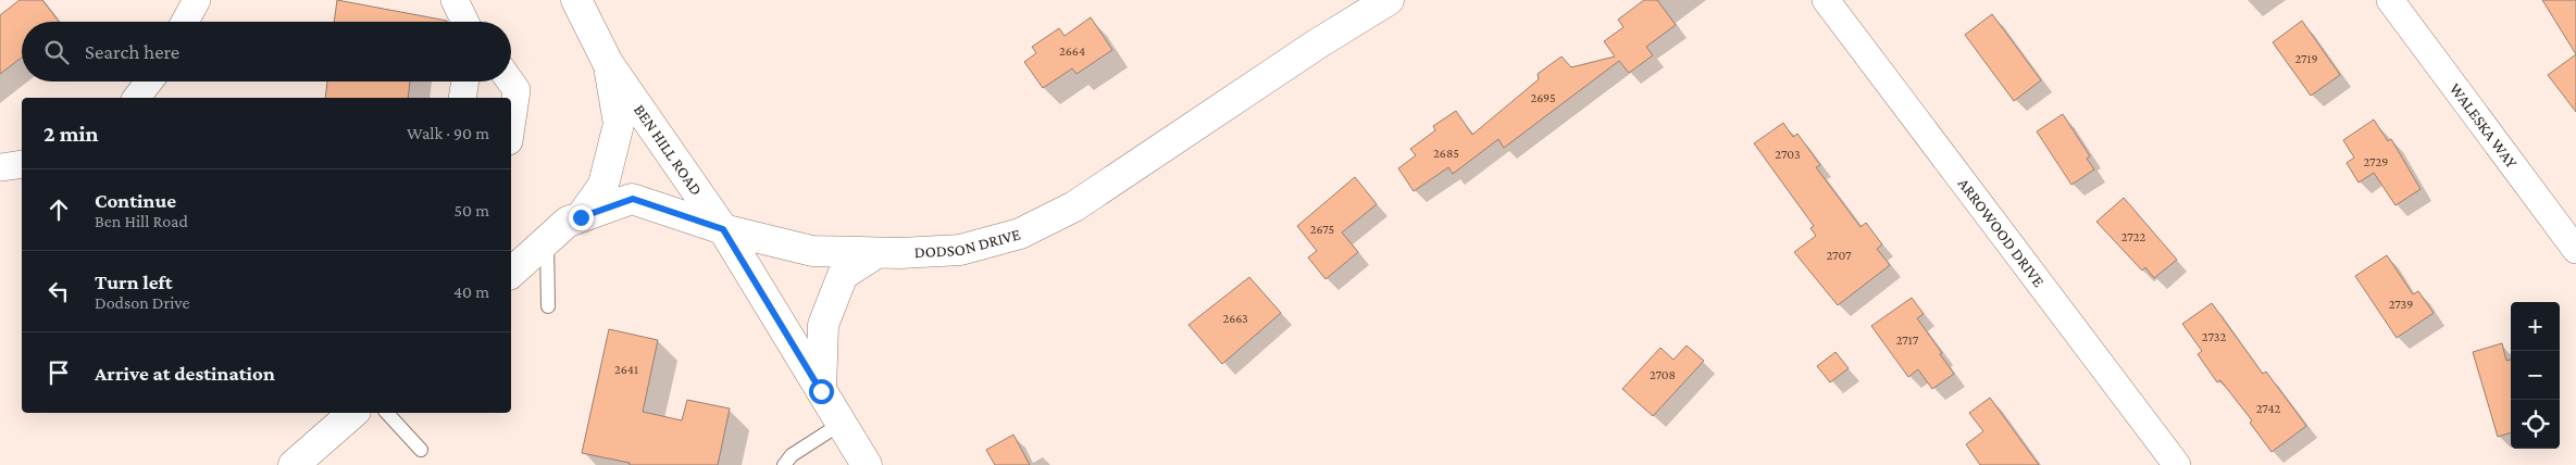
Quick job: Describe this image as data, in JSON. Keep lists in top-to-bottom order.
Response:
{
  "streets": {
    "street": [
      "WALESKA WAY",
      "BEN HILL ROAD",
      "ARROWOOD DRIVE",
      "DODSON DRIVE"
    ]
  },
  "crossings": [
    ["BEN HILL ROAD", "DODSON DRIVE"]
  ],
  "house_numbers": [
    "2664",
    "2719",
    "2695",
    "2685",
    "2703",
    "2729",
    "2675",
    "2722",
    "2707",
    "2739",
    "2663",
    "2732",
    "2717",
    "2641",
    "2708",
    "2742"
  ],
  "page": {
    "search": "Search here",
    "heading": ["2 min", "Walk · 90 m"],
    "list": [
      ["Continue", "Ben Hill Road", "50 m"],
      ["Turn left", "Dodson Drive", "40 m"],
      "Arrive at destination"
    ],
    "map_buttons": ["+", "−"]
  }
}
